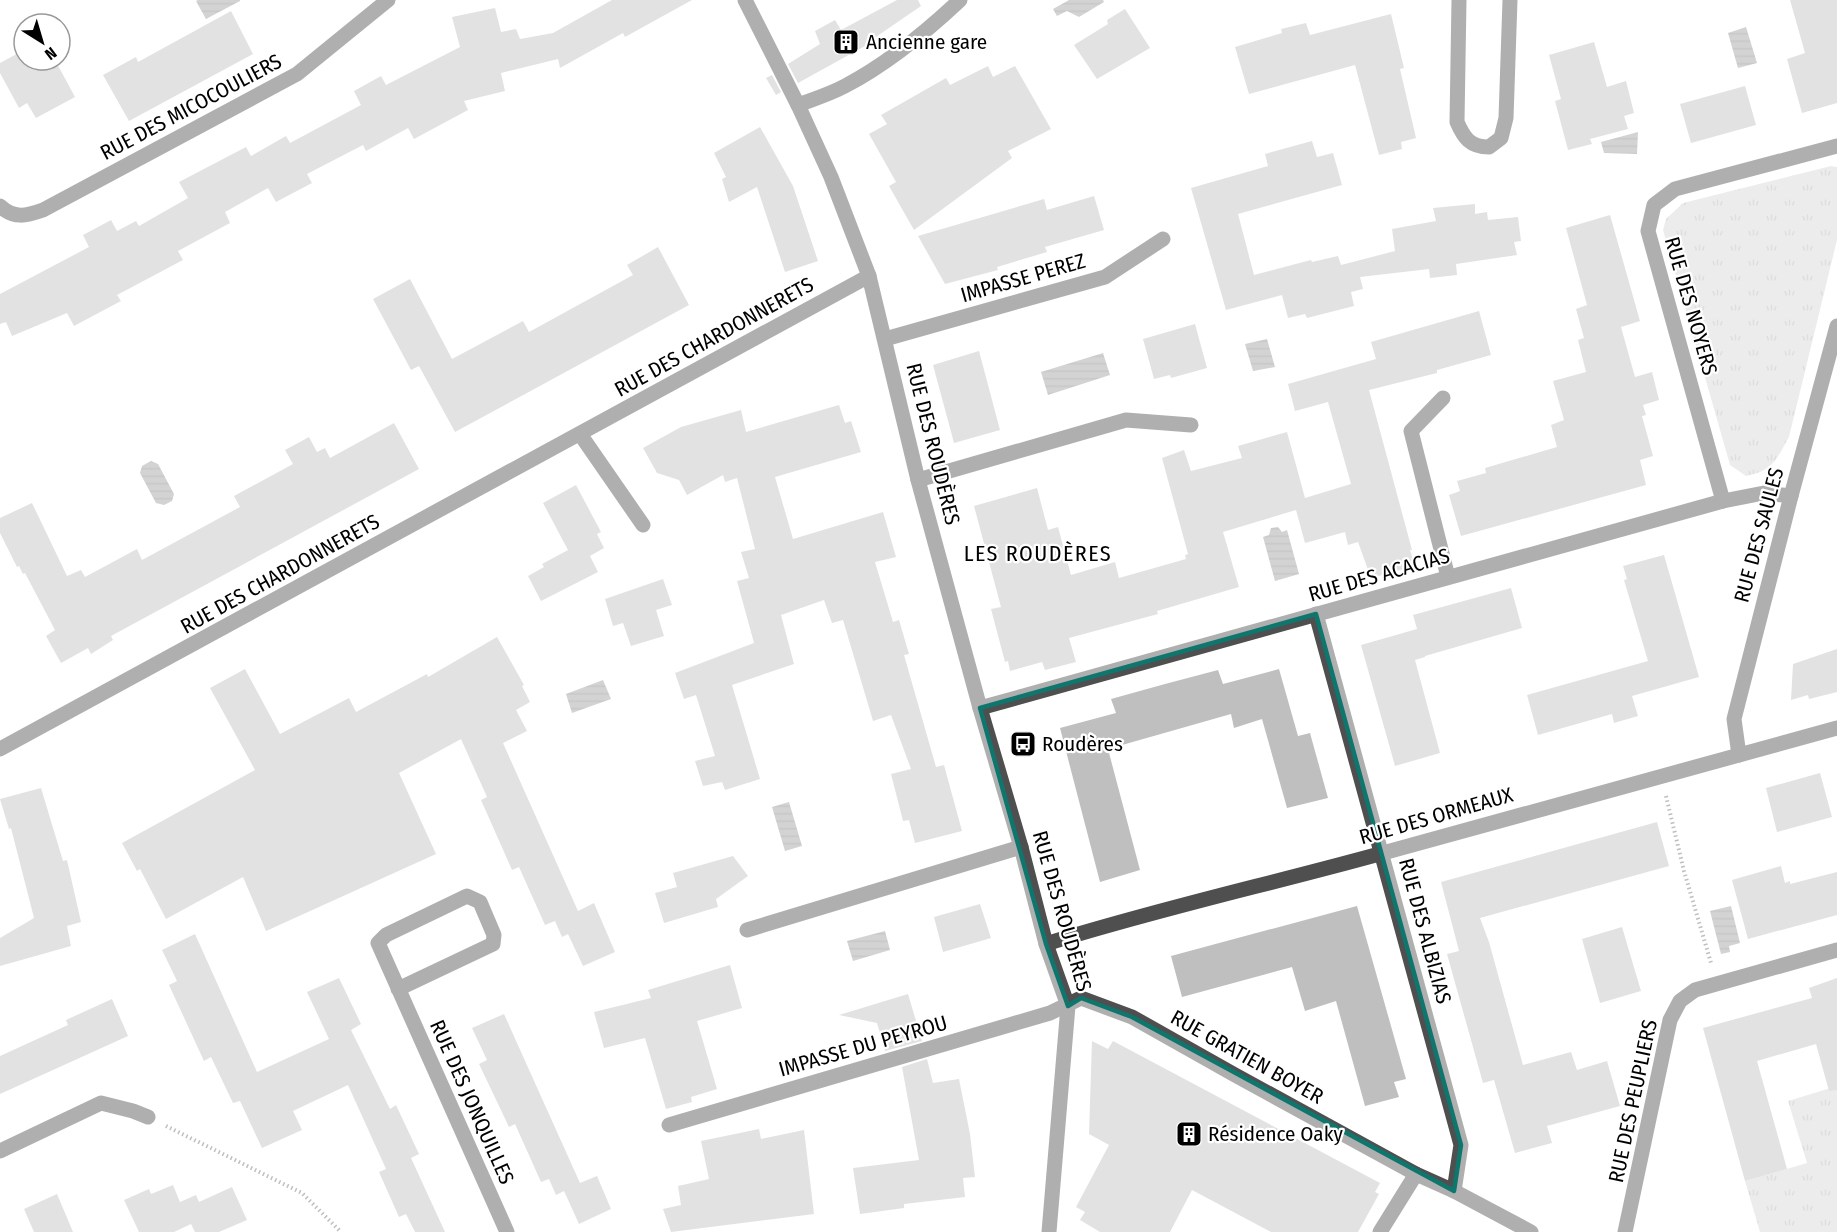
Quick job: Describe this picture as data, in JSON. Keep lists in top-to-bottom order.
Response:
{
  "streets": {
    "street": [
      "RUE DES MICOCOULIERS",
      "IMPASSE PEREZ",
      "RUE DES NOYERS",
      "RUE DES CHARDONNERETS",
      "RUE DES ROUDÈRES",
      "RUE DES SAULES",
      "RUE DES ACACIAS",
      "RUE DES ORMEAUX",
      "RUE DES ALBIZIAS",
      "IMPASSE DU PEYROU",
      "RUE GRATIEN BOYER",
      "RUE DES PEUPLIERS",
      "RUE DES JONQUILLES"
    ]
  },
  "crossings": [
    ["IMPASSE PEREZ", "RUE DES ROUDÈRES"],
    ["RUE DES NOYERS", "RUE DES ACACIAS"],
    ["RUE DES CHARDONNERETS", "RUE DES ROUDÈRES"],
    ["RUE DES ROUDÈRES", "RUE DES ACACIAS"],
    ["RUE DES ROUDÈRES", "RUE DES ORMEAUX"],
    ["RUE DES ROUDÈRES", "IMPASSE DU PEYROU"],
    ["RUE DES ROUDÈRES", "RUE GRATIEN BOYER"],
    ["RUE DES SAULES", "RUE DES ACACIAS"],
    ["RUE DES SAULES", "RUE DES ORMEAUX"],
    ["RUE DES ACACIAS", "RUE DES ALBIZIAS"],
    ["RUE DES ORMEAUX", "RUE DES ALBIZIAS"],
    ["RUE DES ALBIZIAS", "RUE GRATIEN BOYER"],
    ["IMPASSE DU PEYROU", "RUE GRATIEN BOYER"]
  ],
  "districts": ["LES ROUDÈRES"],
  "places": {
    "building": ["Ancienne gare", "Résidence Oaky"],
    "bus stop": ["Roudères"]
  },
  "north": "bottom right"
}
